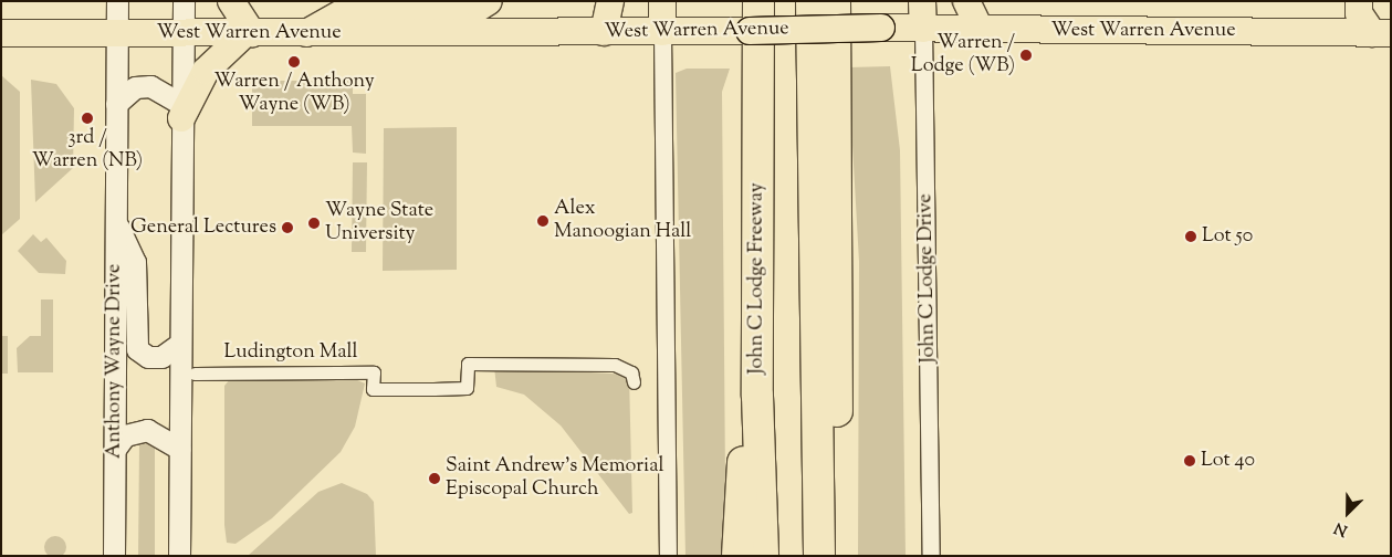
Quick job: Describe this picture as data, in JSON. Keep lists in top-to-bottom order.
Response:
{
  "streets": {
    "highway": ["John C Lodge Freeway"],
    "main road": ["West Warren Avenue", "John C Lodge Drive"],
    "street": ["Ludington Mall", "Anthony Wayne Drive"]
  },
  "crossings": [
    ["West Warren Avenue", "John C Lodge Drive"],
    ["West Warren Avenue", "Anthony Wayne Drive"]
  ],
  "places": [
    "Warren / Lodge (WB)",
    "Warren / Anthony Wayne (WB)",
    "3rd / Warren (NB)",
    "Alex Manoogian Hall",
    "Wayne State University",
    "General Lectures",
    "Lot 50",
    "Lot 40",
    "Saint Andrew's Memorial Episcopal Church"
  ],
  "north": "bottom left"
}
